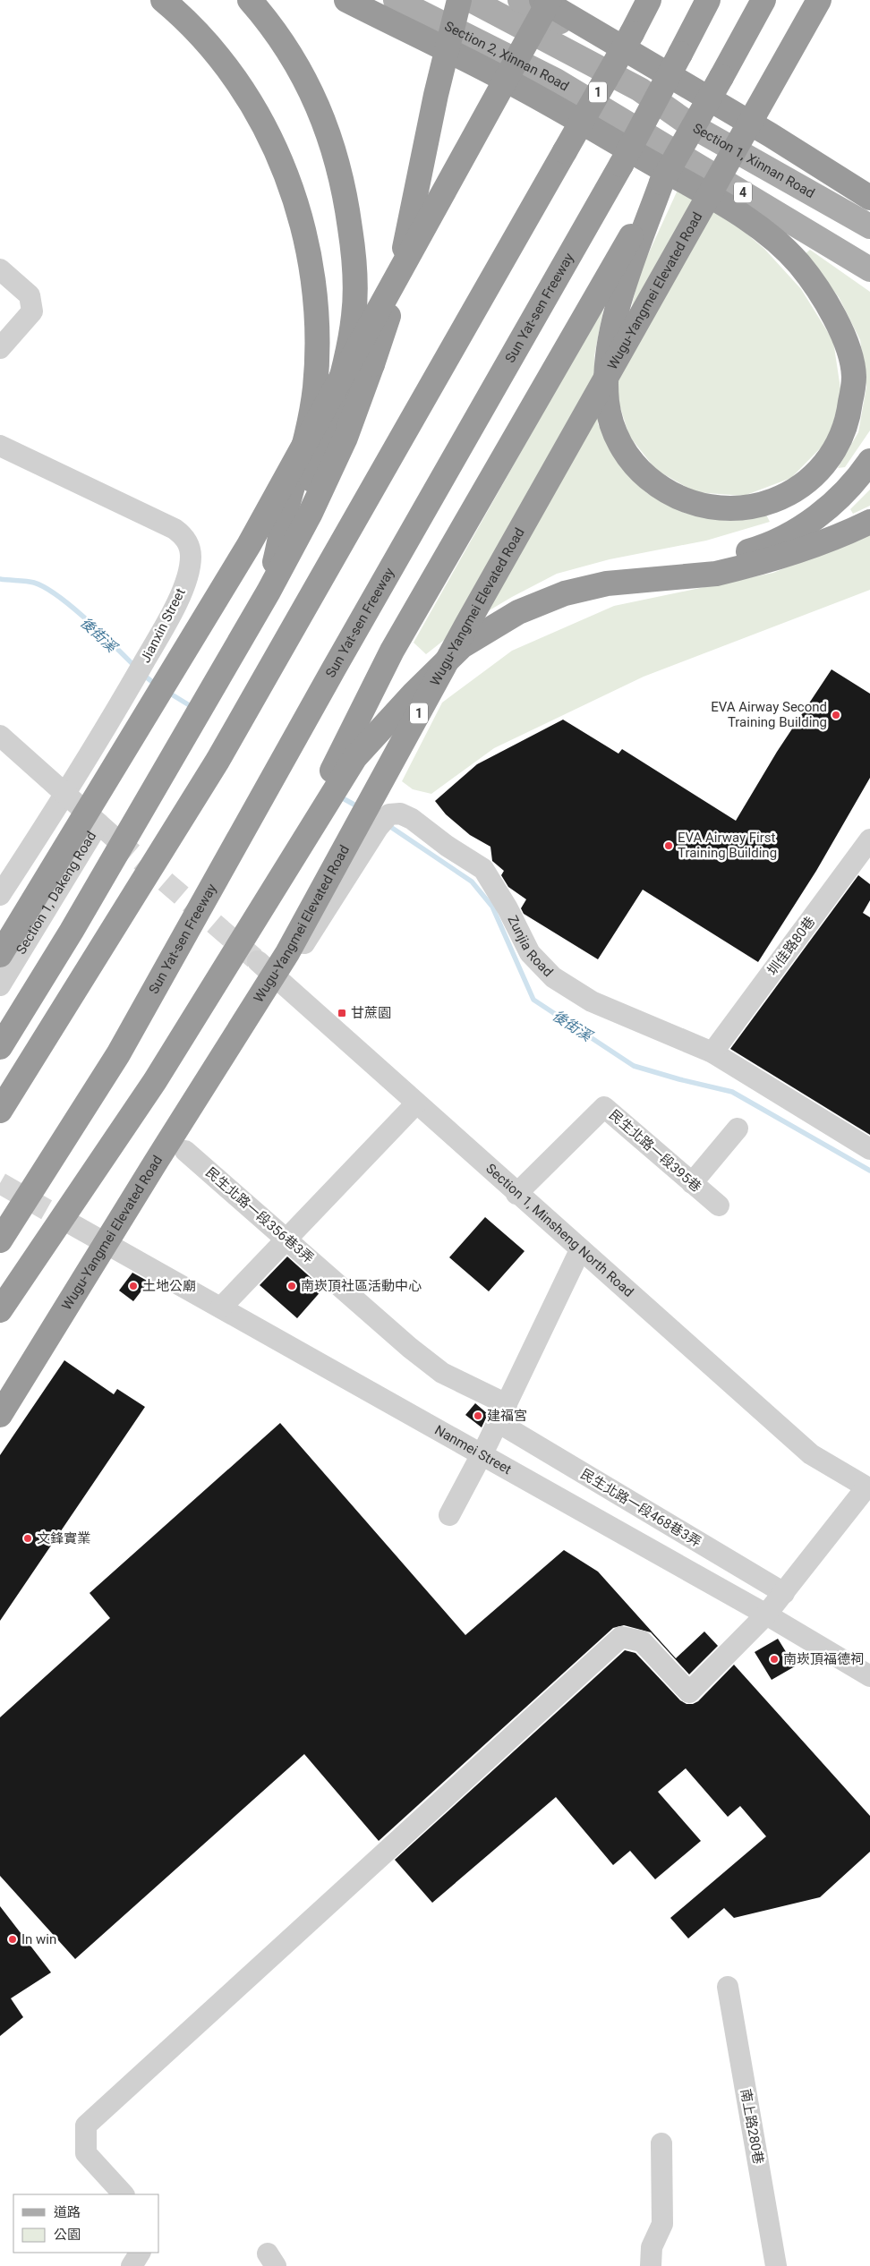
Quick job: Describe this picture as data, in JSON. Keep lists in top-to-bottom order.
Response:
{
  "streets": {
    "highway": ["1", "Wugu-Yangmei Elevated Road", "Sun Yat-sen Freeway"],
    "main road": ["Section 2, Xinnan Road", "Section 1, Xinnan Road", "4"],
    "street": [
      "Jianxin Street",
      "Section 1, Dakeng Road",
      "Zunjia Road",
      "圳佳路80巷",
      "民生北路一段395巷",
      "民生北路一段356巷3弄",
      "Section 1, Minsheng North Road",
      "Nanmei Street",
      "民生北路一段468巷3弄",
      "南上路280巷"
    ]
  },
  "crossings": [
    ["Section 1, Xinnan Road", "4"],
    ["Zunjia Road", "圳佳路80巷"],
    ["Zunjia Road", "Section 1, Minsheng North Road"],
    ["民生北路一段395巷", "Section 1, Minsheng North Road"],
    ["民生北路一段356巷3弄", "民生北路一段468巷3弄"]
  ],
  "water": ["後街溪"],
  "places": {
    "other": [
      "EVA Airway Second Training Building",
      "EVA Airway First Training Building",
      "土地公廟",
      "南崁頂社區活動中心",
      "建福宮",
      "文鋒實業",
      "南崁頂福德祠",
      "In win"
    ],
    "transit": ["甘蔗園"]
  },
  "legend": ["道路", "公園"]
}
